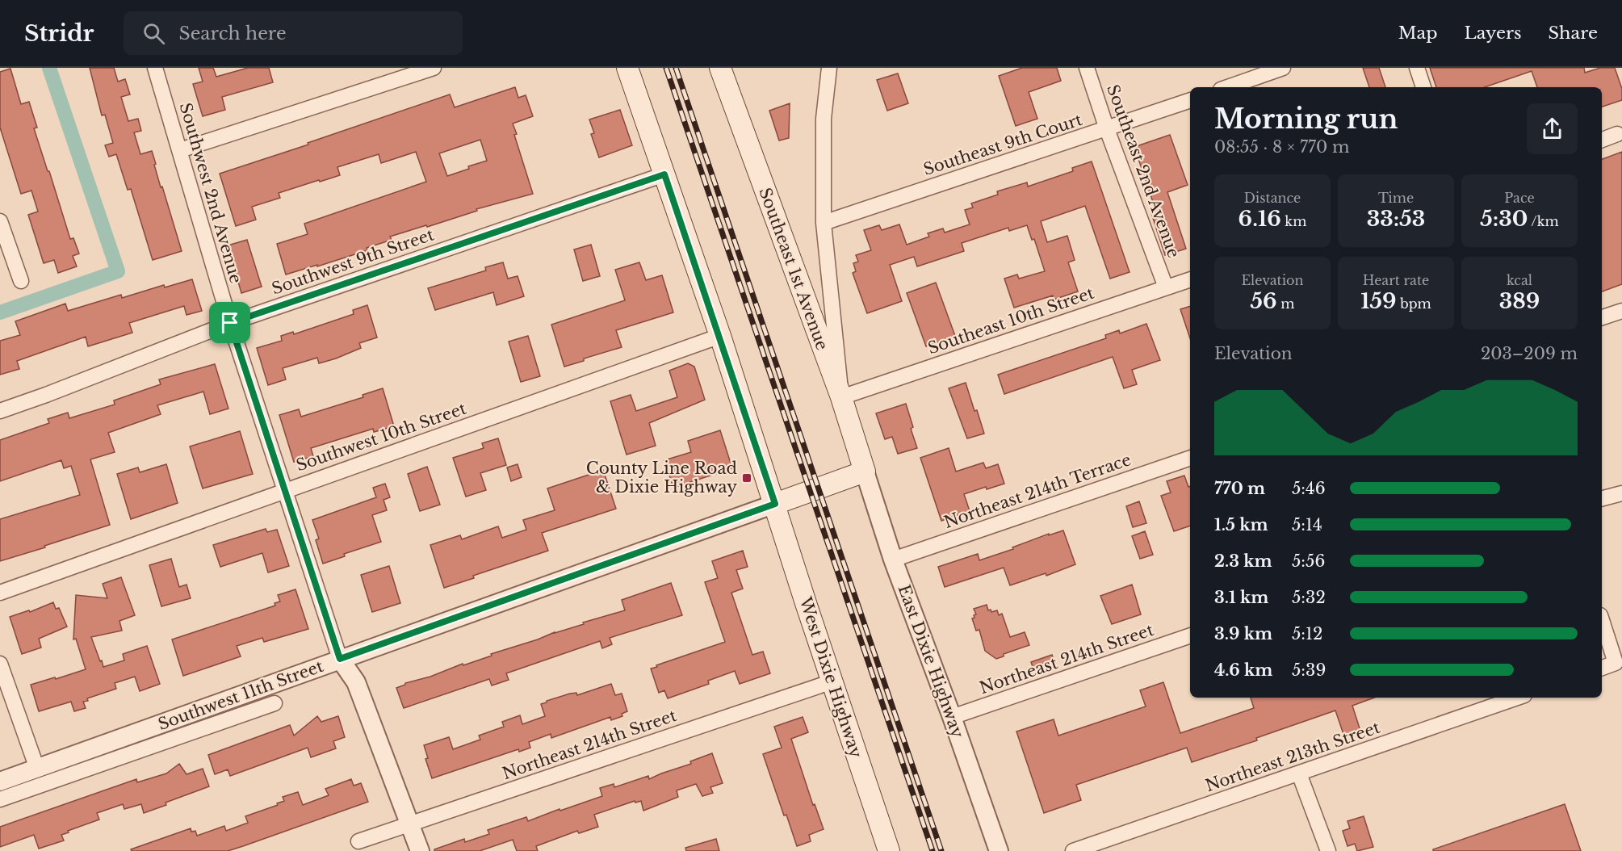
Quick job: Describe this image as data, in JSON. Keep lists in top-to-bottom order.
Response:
{
  "streets": {
    "main road": ["Southeast 1st Avenue", "West Dixie Highway", "Southwest 11th Street"],
    "street": [
      "Southeast 9th Court",
      "Southeast 2nd Avenue",
      "Southwest 2nd Avenue",
      "Southwest 9th Street",
      "Southeast 10th Street",
      "Southwest 10th Street",
      "Northeast 214th Terrace",
      "Northeast 214th Street",
      "East Dixie Highway",
      "Northeast 213th Street"
    ]
  },
  "crossings": [
    ["Southeast 9th Court", "Southeast 2nd Avenue"],
    ["Southeast 2nd Avenue", "Southeast 10th Street"],
    ["Southwest 2nd Avenue", "Southwest 9th Street"],
    ["Southwest 2nd Avenue", "Southwest 10th Street"],
    ["Southwest 2nd Avenue", "Southwest 11th Street"],
    ["Southwest 9th Street", "West Dixie Highway"],
    ["Southeast 1st Avenue", "Southeast 10th Street"],
    ["Southeast 1st Avenue", "East Dixie Highway"],
    ["Southeast 1st Avenue", "Southwest 11th Street"],
    ["Southwest 10th Street", "West Dixie Highway"],
    ["Northeast 214th Terrace", "East Dixie Highway"],
    ["Northeast 214th Street", "East Dixie Highway"],
    ["Northeast 214th Street", "West Dixie Highway"],
    ["East Dixie Highway", "Southwest 11th Street"],
    ["West Dixie Highway", "Southwest 11th Street"]
  ],
  "places": {
    "transit": ["County Line Road & Dixie Highway"]
  },
  "page": {
    "header": "Stridr",
    "search": "Search here",
    "nav": ["Map", "Layers", "Share"],
    "heading": ["Morning run", "08:55 · 8 × 770 m"],
    "stats": [
      ["Distance", "6.16 km"],
      ["Time", "33:53"],
      ["Pace", "5:30 /km"],
      ["Elevation", "56 m"],
      ["Heart rate", "159 bpm"],
      ["kcal", "389"]
    ],
    "chart": ["Elevation", "203–209 m"],
    "list": [
      {
        "name": "770 m",
        "note": "5:46"
      },
      {
        "name": "1.5 km",
        "note": "5:14"
      },
      {
        "name": "2.3 km",
        "note": "5:56"
      },
      {
        "name": "3.1 km",
        "note": "5:32"
      },
      {
        "name": "3.9 km",
        "note": "5:12"
      },
      {
        "name": "4.6 km",
        "note": "5:39"
      }
    ]
  }
}
